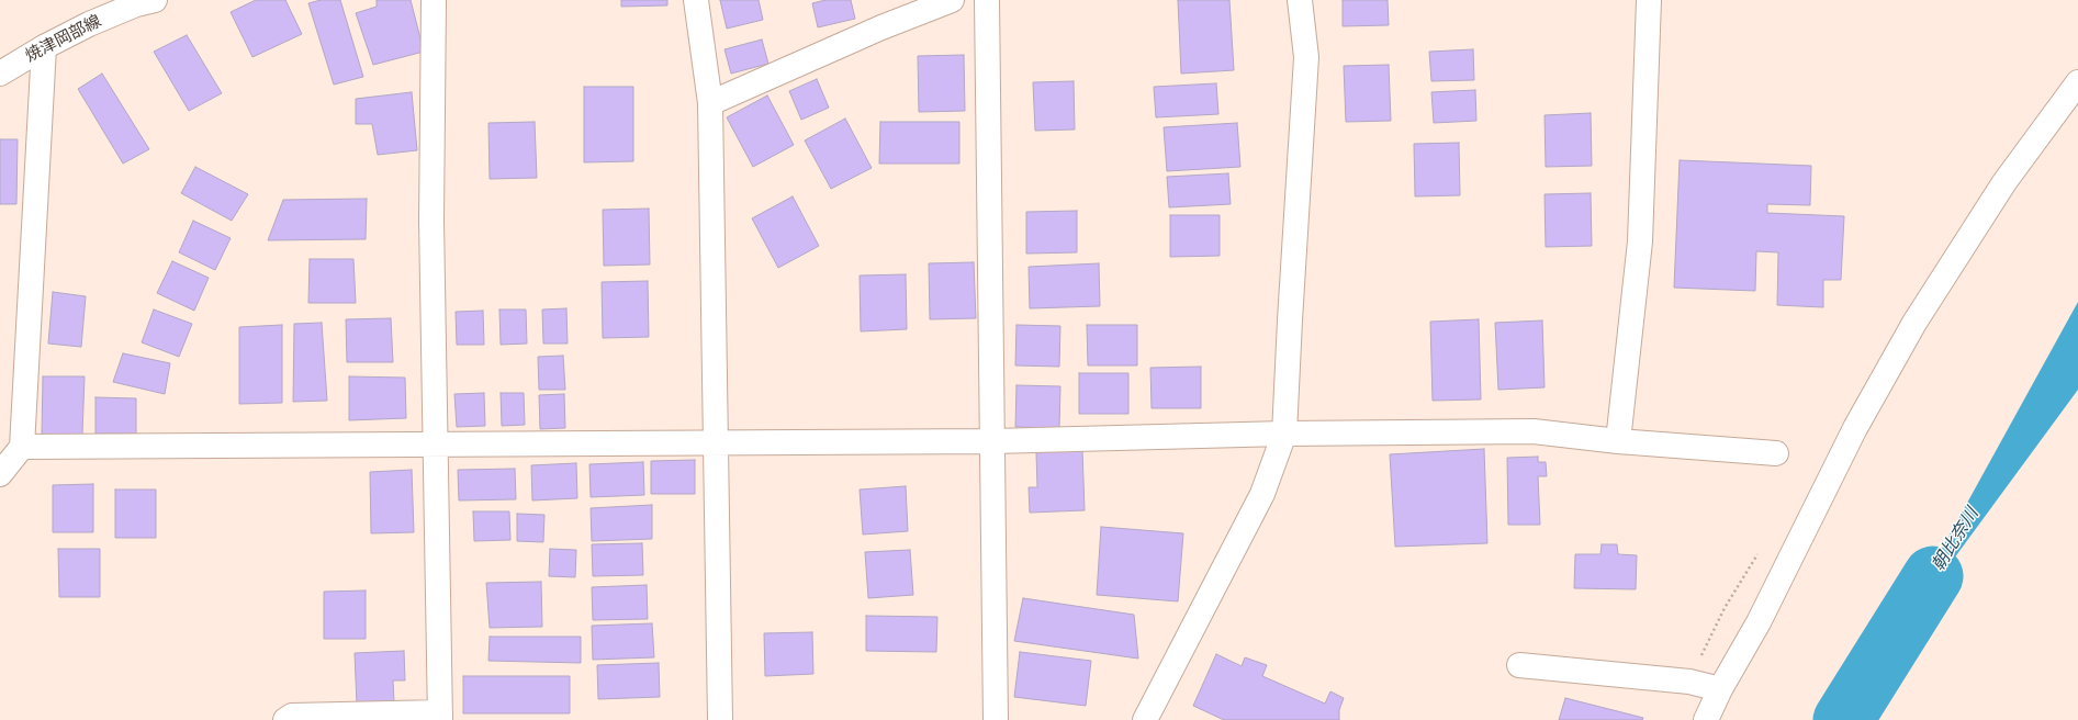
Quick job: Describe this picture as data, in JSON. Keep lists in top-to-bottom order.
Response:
{
  "streets": {
    "street": ["焼津岡部線"]
  },
  "water": ["朝比奈川"]
}
